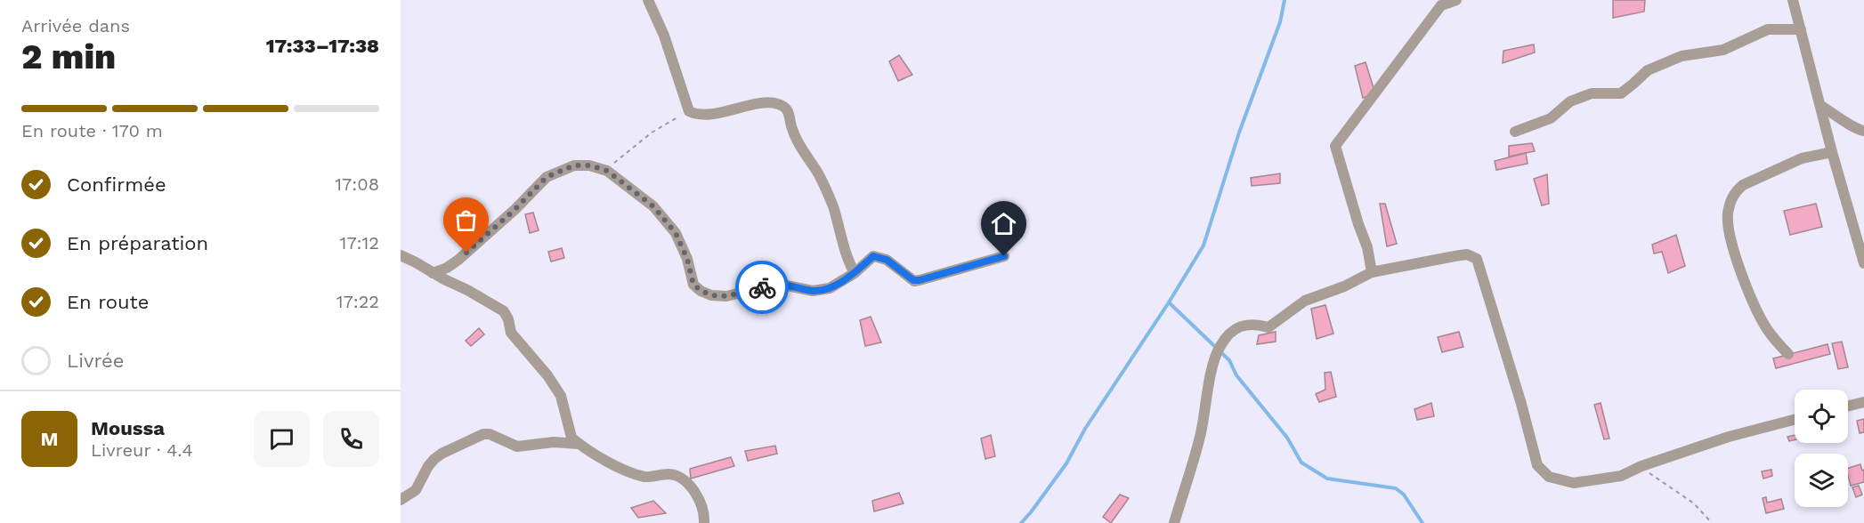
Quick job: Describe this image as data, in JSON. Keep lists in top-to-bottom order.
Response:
{
  "page": {
    "heading": ["2 min", "Arrivée dans", "17:33–17:38"],
    "panel": ["Moussa", "Livreur · 4.4"],
    "bar": "En route · 170 m",
    "list": [
      ["Confirmée", "17:08"],
      ["En préparation", "17:12"],
      ["En route", "17:22"],
      "Livrée"
    ],
    "round": "M"
  }
}
